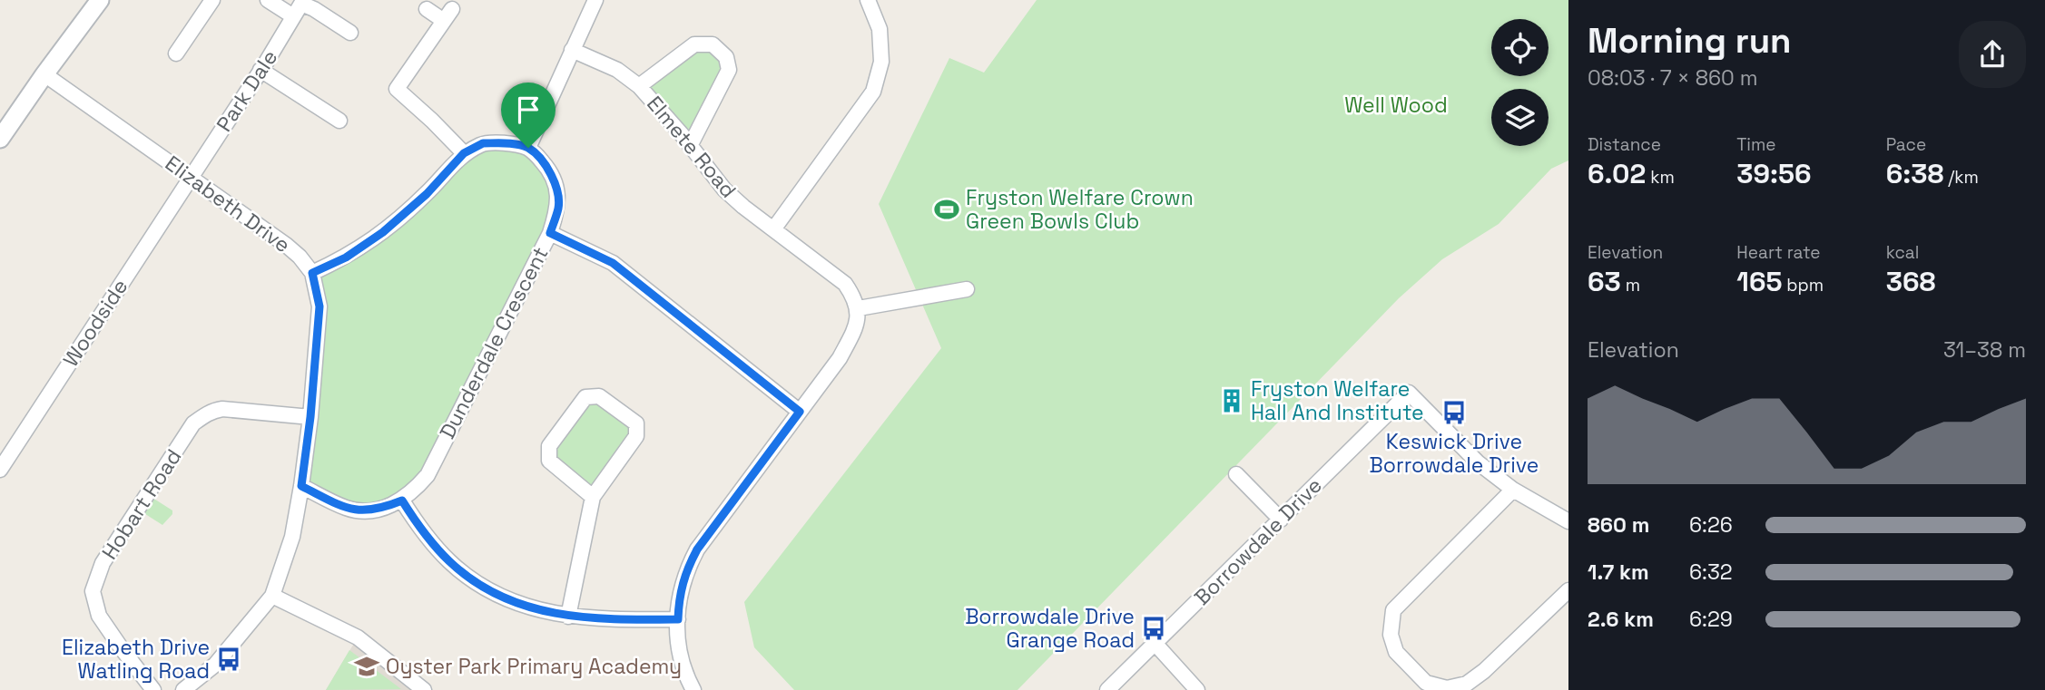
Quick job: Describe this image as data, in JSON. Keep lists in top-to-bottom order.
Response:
{
  "streets": {
    "street": [
      "Park Dale",
      "Elmete Road",
      "Elizabeth Drive",
      "Woodside",
      "Dunderdale Crescent",
      "Hobart Road",
      "Borrowdale Drive"
    ]
  },
  "crossings": [
    ["Park Dale", "Elizabeth Drive"],
    ["Park Dale", "Woodside"],
    ["Elizabeth Drive", "Woodside"],
    ["Elizabeth Drive", "Dunderdale Crescent"],
    ["Elizabeth Drive", "Hobart Road"]
  ],
  "parks": ["Well Wood"],
  "places": {
    "sports": ["Fryston Welfare Crown Green Bowls Club"],
    "building": ["Fryston Welfare Hall And Institute"],
    "bus stop": ["Keswick Drive Borrowdale Drive", "Borrowdale Drive Grange Road", "Elizabeth Drive Watling Road"],
    "school or university": ["Oyster Park Primary Academy"]
  },
  "page": {
    "heading": ["Morning run", "08:03 · 7 × 860 m"],
    "stats": [
      ["Distance", "6.02 km"],
      ["Time", "39:56"],
      ["Pace", "6:38 /km"],
      ["Elevation", "63 m"],
      ["Heart rate", "165 bpm"],
      ["kcal", "368"]
    ],
    "chart": ["Elevation", "31–38 m"],
    "list": [
      {
        "name": "860 m",
        "note": "6:26"
      },
      {
        "name": "1.7 km",
        "note": "6:32"
      },
      {
        "name": "2.6 km",
        "note": "6:29"
      }
    ]
  }
}
